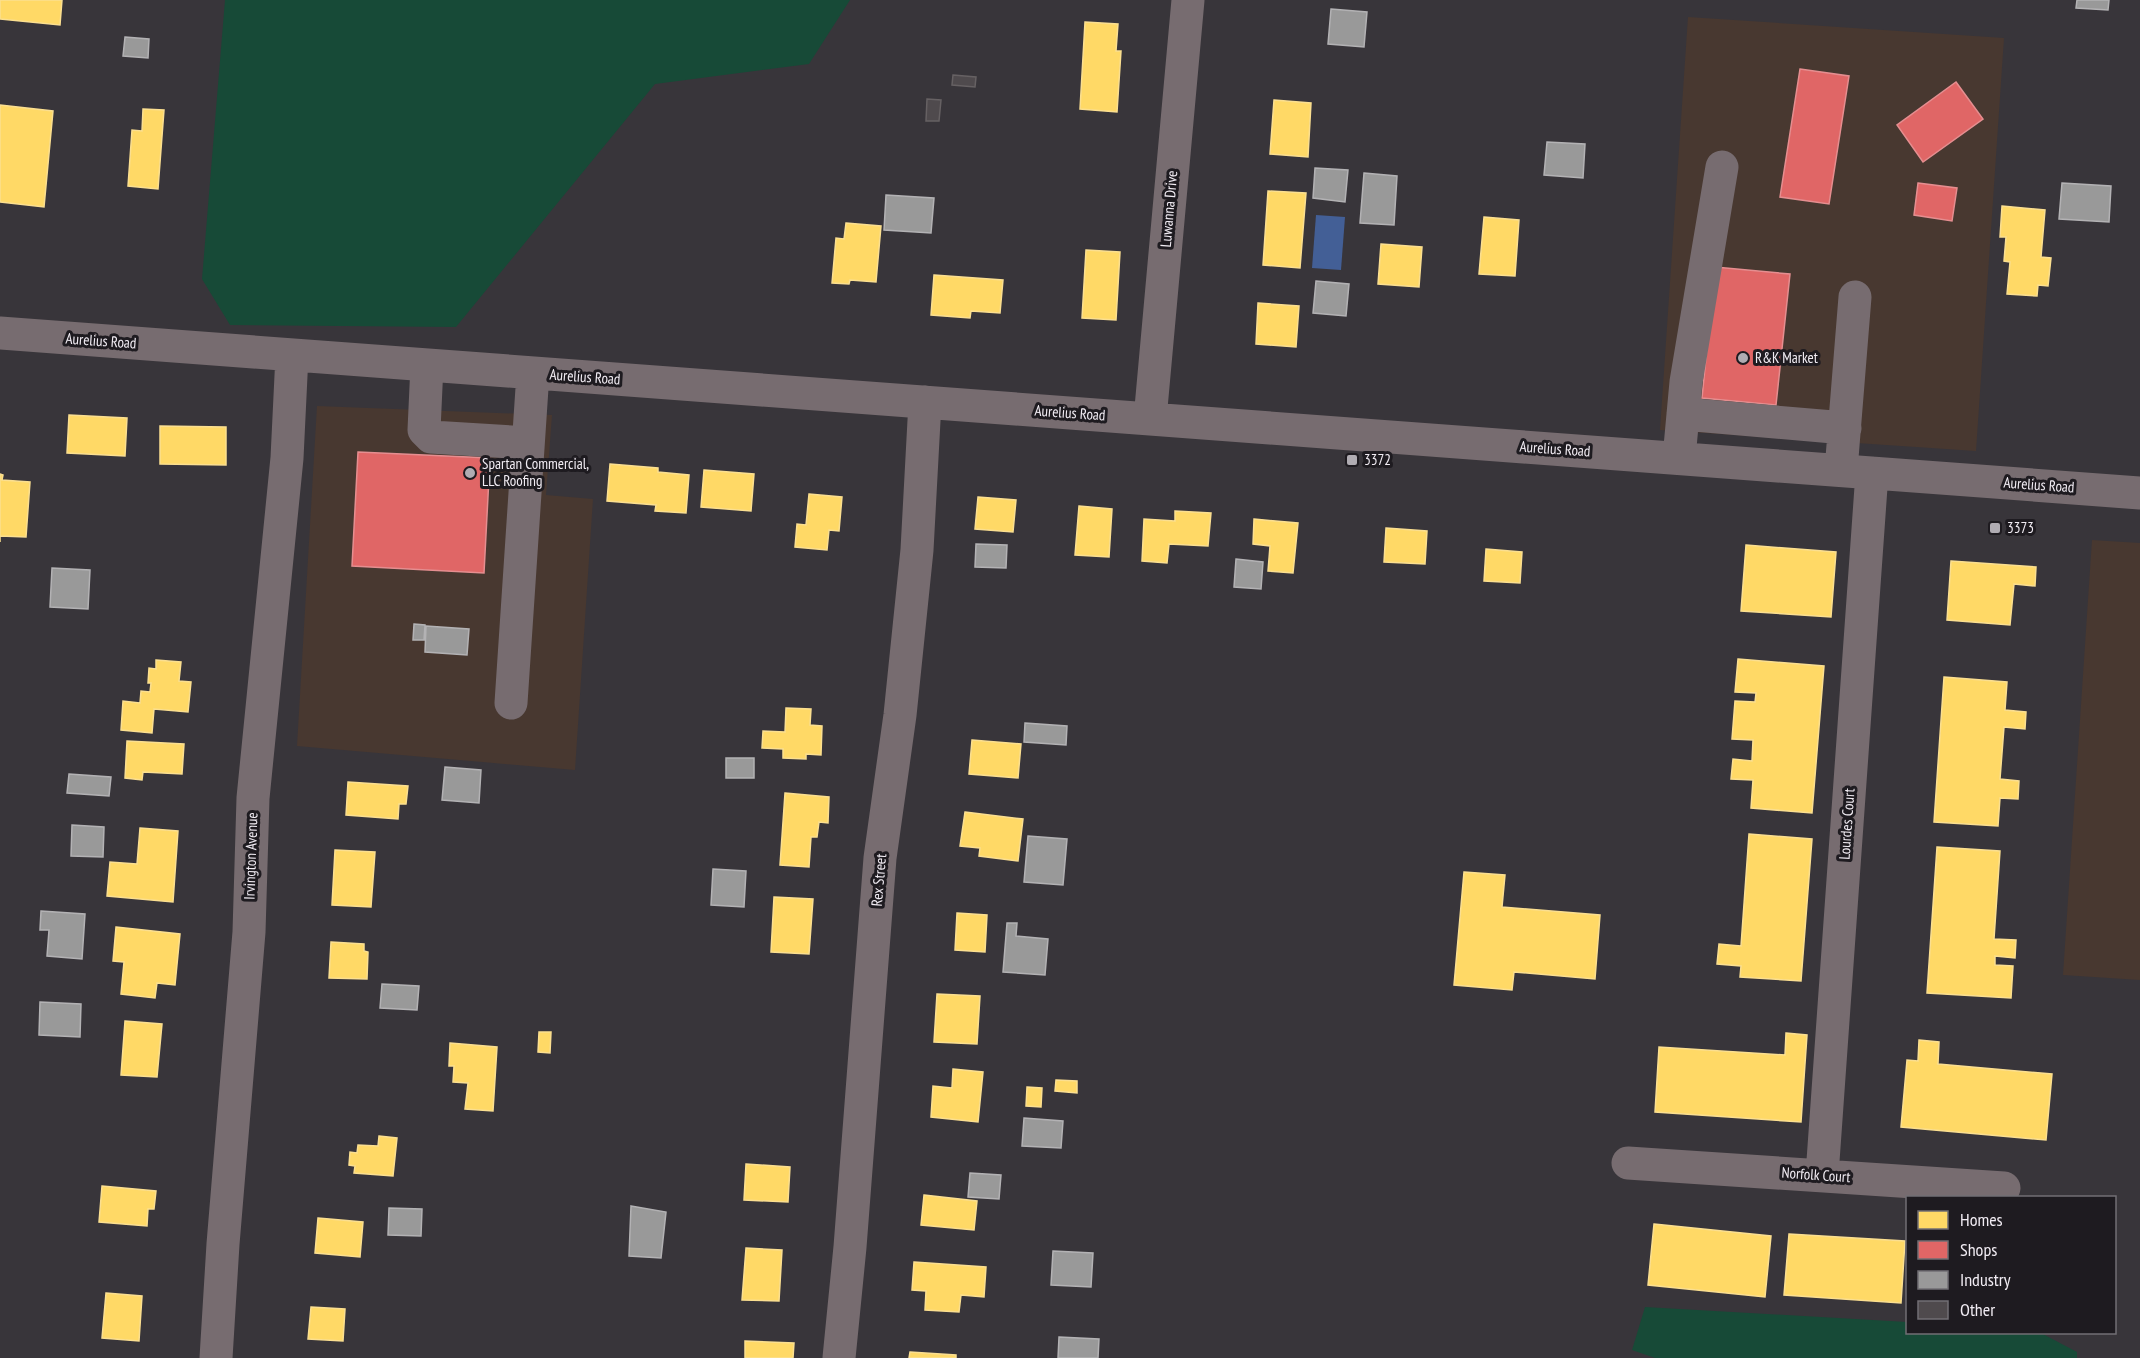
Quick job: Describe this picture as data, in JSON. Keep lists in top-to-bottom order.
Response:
{
  "streets": {
    "street": [
      "Luwanna Drive",
      "Aurelius Road",
      "Lourdes Court",
      "Irvington Avenue",
      "Rex Street",
      "Norfolk Court"
    ]
  },
  "crossings": [
    ["Luwanna Drive", "Aurelius Road"],
    ["Aurelius Road", "Lourdes Court"],
    ["Aurelius Road", "Irvington Avenue"],
    ["Aurelius Road", "Rex Street"],
    ["Lourdes Court", "Norfolk Court"]
  ],
  "places": {
    "other": ["R&K Market", "Spartan Commercial, LLC Roofing"],
    "transit": ["3372", "3373"]
  },
  "legend": [
    "Homes",
    "Shops",
    "Industry",
    "Other"
  ]
}
